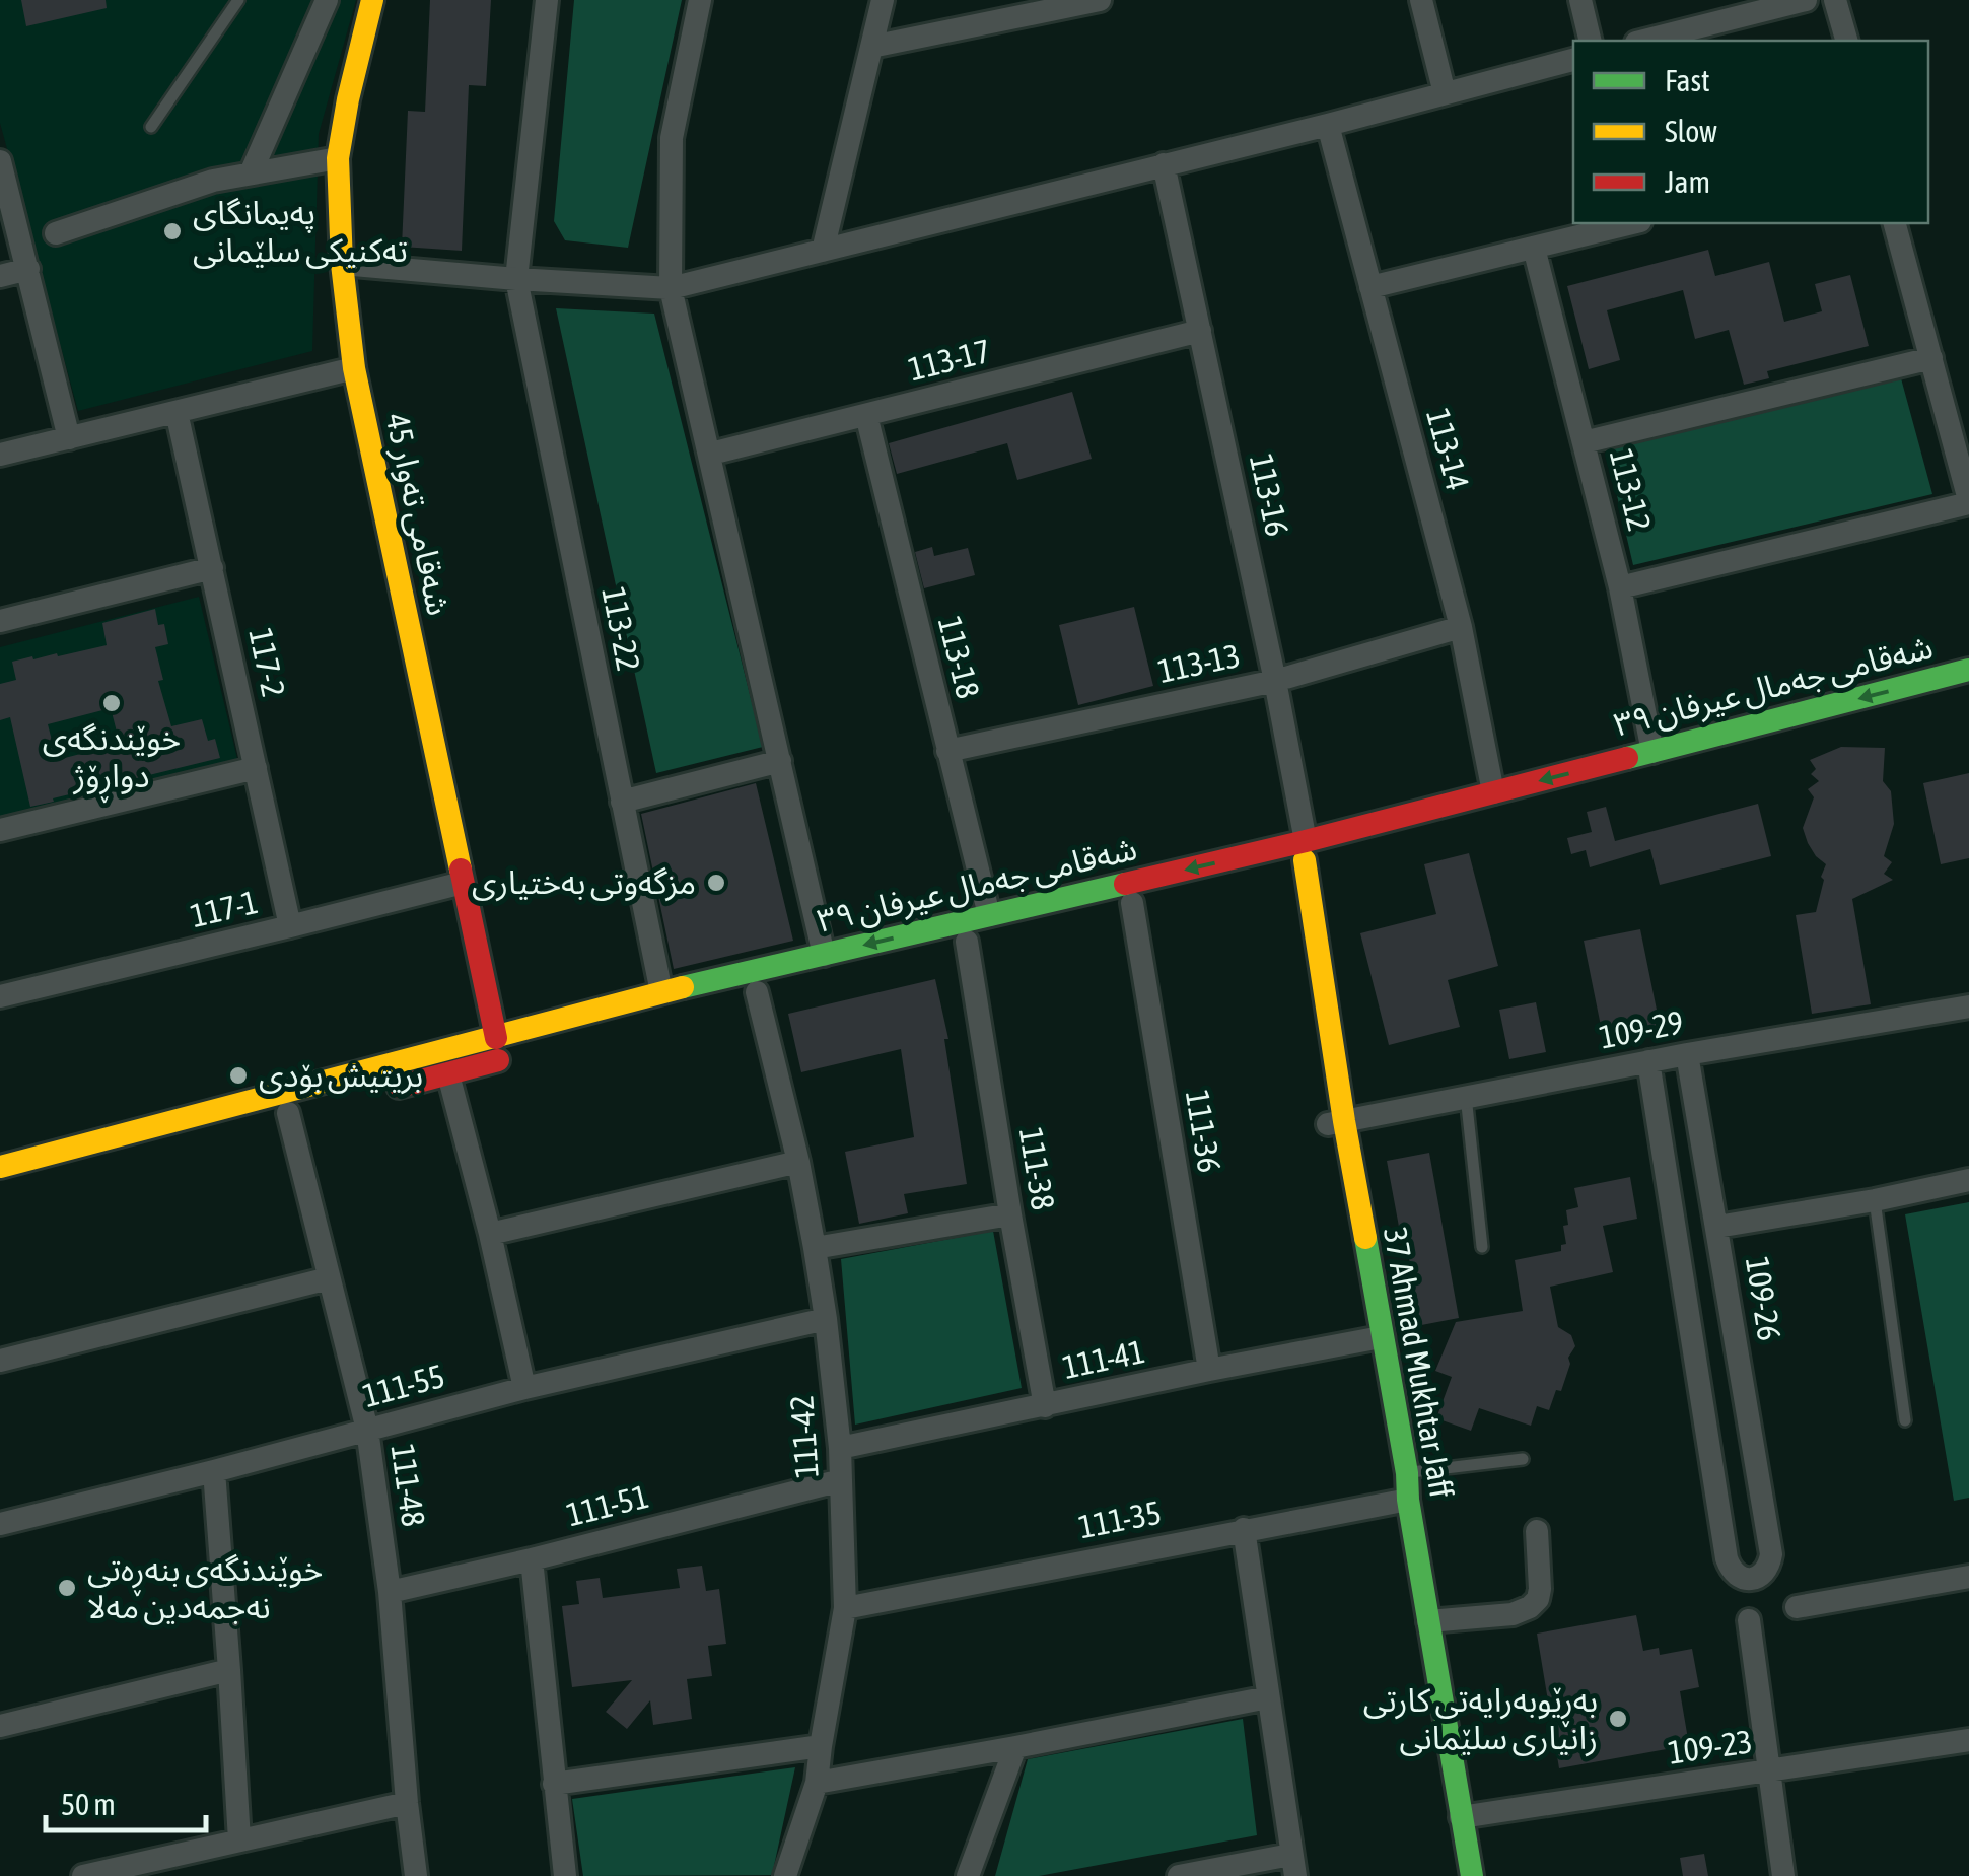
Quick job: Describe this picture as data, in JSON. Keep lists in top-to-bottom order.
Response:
{
  "streets": {
    "main road": ["شەقامی تەوار 45", "شەقامی جەمال عیرفان ٣٩", "37 Ahmad Mukhtar Jaff"],
    "street": [
      "113-17",
      "113-14",
      "113-12",
      "113-16",
      "113-22",
      "113-18",
      "117-2",
      "113-13",
      "117-1",
      "109-29",
      "111-36",
      "111-38",
      "109-26",
      "111-41",
      "111-55",
      "111-42",
      "111-48",
      "111-51",
      "111-35",
      "109-23"
    ]
  },
  "crossings": [
    ["113-17", "113-16"],
    ["113-17", "113-18"],
    ["113-14", "113-13"],
    ["113-14", "شەقامی جەمال عیرفان ٣٩"],
    ["113-12", "شەقامی جەمال عیرفان ٣٩"],
    ["113-16", "113-13"],
    ["113-16", "شەقامی جەمال عیرفان ٣٩"],
    ["113-16", "37 Ahmad Mukhtar Jaff"],
    ["شەقامی تەوار 45", "شەقامی جەمال عیرفان ٣٩"],
    ["شەقامی تەوار 45", "117-1"],
    ["113-22", "شەقامی جەمال عیرفان ٣٩"],
    ["113-18", "113-13"],
    ["113-18", "شەقامی جەمال عیرفان ٣٩"],
    ["117-2", "117-1"],
    ["شەقامی جەمال عیرفان ٣٩", "111-36"],
    ["شەقامی جەمال عیرفان ٣٩", "111-38"],
    ["شەقامی جەمال عیرفان ٣٩", "37 Ahmad Mukhtar Jaff"],
    ["شەقامی جەمال عیرفان ٣٩", "111-42"],
    ["109-29", "109-26"],
    ["109-29", "37 Ahmad Mukhtar Jaff"],
    ["111-36", "111-41"],
    ["111-38", "111-41"],
    ["111-41", "37 Ahmad Mukhtar Jaff"],
    ["111-41", "111-42"],
    ["37 Ahmad Mukhtar Jaff", "111-35"],
    ["37 Ahmad Mukhtar Jaff", "109-23"],
    ["111-55", "111-42"],
    ["111-55", "111-48"],
    ["111-42", "111-51"],
    ["111-42", "111-35"],
    ["111-48", "111-51"]
  ],
  "places": [
    "پەیمانگای تەکنیکی سلێمانی",
    "خوێندنگەی دواڕۆژ",
    "مزگەوتی بەختیاری",
    "بریتیش بۆدی",
    "خوێندنگەی بنەڕەتی نەجمەدین مەلا",
    "بەڕێوبەرایەتی کارتی زانیاری سلێمانی"
  ],
  "legend": ["Fast", "Slow", "Jam"],
  "scale_bar": "50 m"
}
